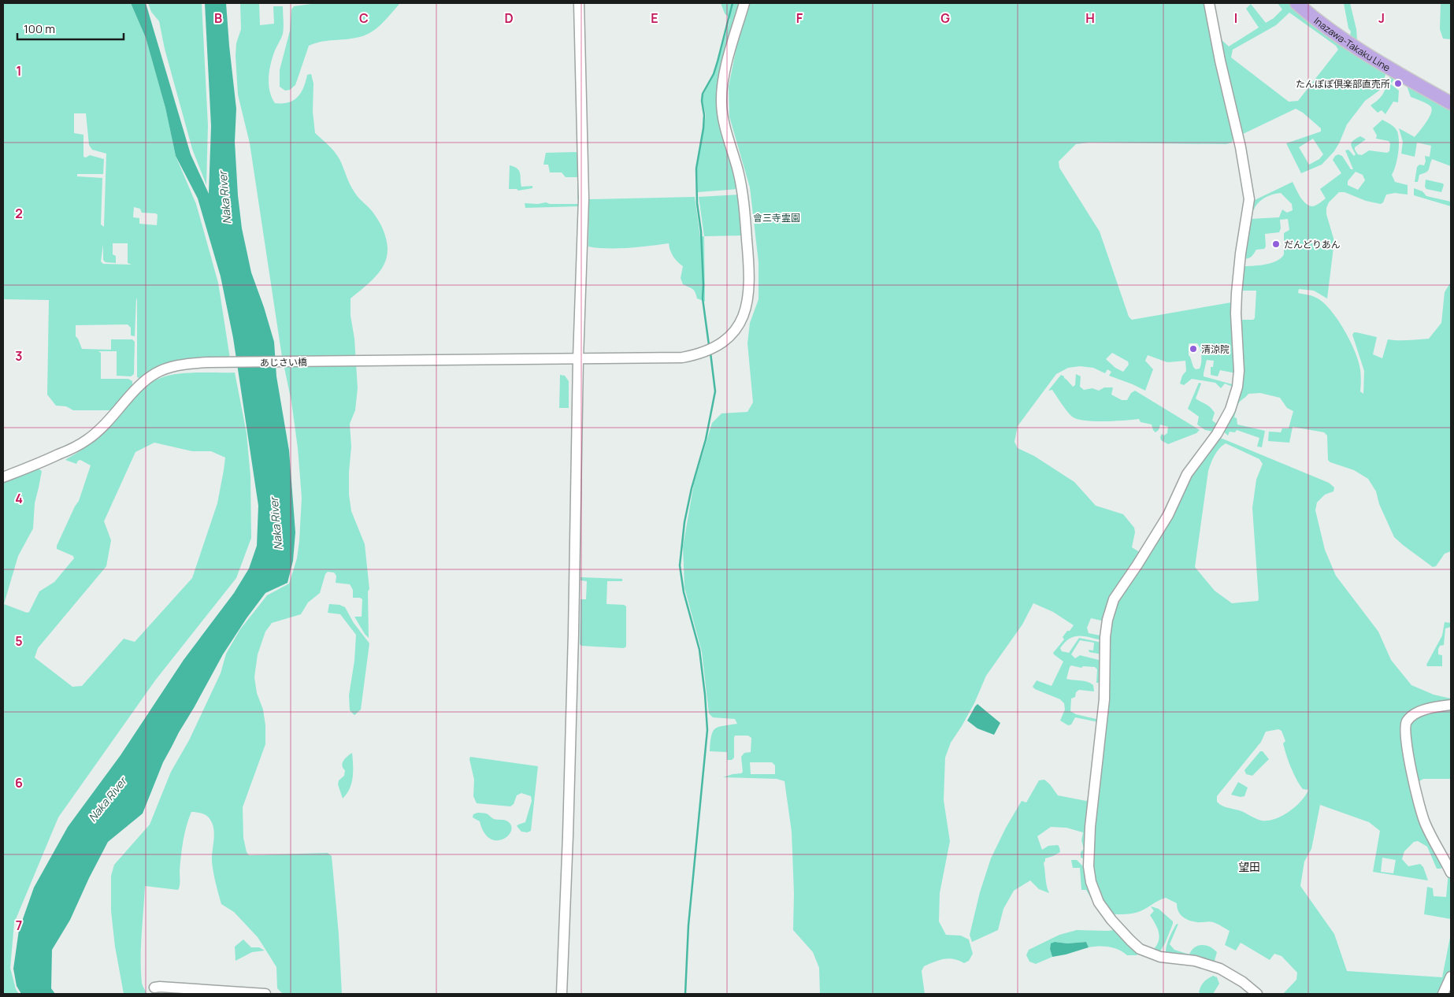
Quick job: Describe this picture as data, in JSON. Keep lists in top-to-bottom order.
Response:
{
  "streets": {
    "main road": ["Inazawa-Takaku Line"],
    "street": ["あじさい橋"]
  },
  "districts": ["望田"],
  "water": ["Naka River"],
  "parks": ["會三寺霊園"],
  "places": ["たんぽぽ倶楽部直売所", "だんどりあん", "清涼院"],
  "scale_bar": "100 m",
  "grid": {
    "columns": [
      "B",
      "C",
      "D",
      "E",
      "F",
      "G",
      "H",
      "I",
      "J"
    ],
    "rows": [
      "1",
      "2",
      "3",
      "4",
      "5",
      "6",
      "7"
    ]
  }
}
